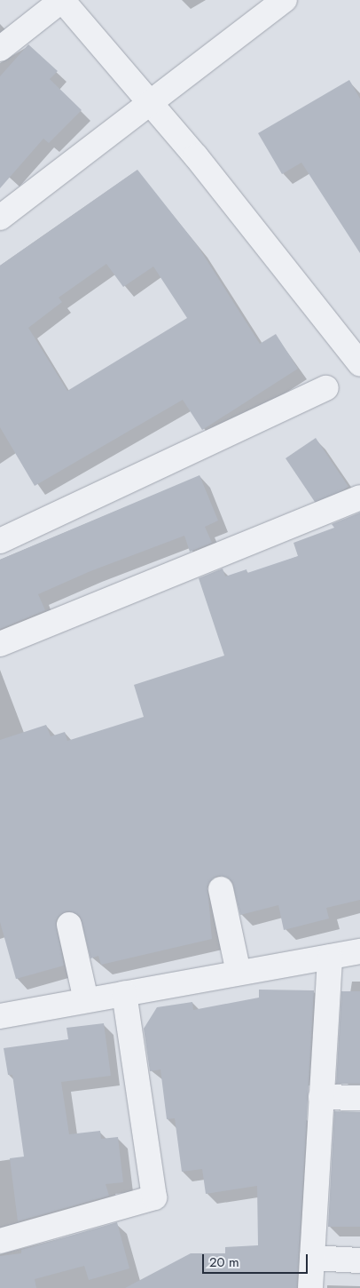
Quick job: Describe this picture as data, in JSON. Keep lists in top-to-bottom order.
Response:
{
  "scale_bar": "20 m"
}
